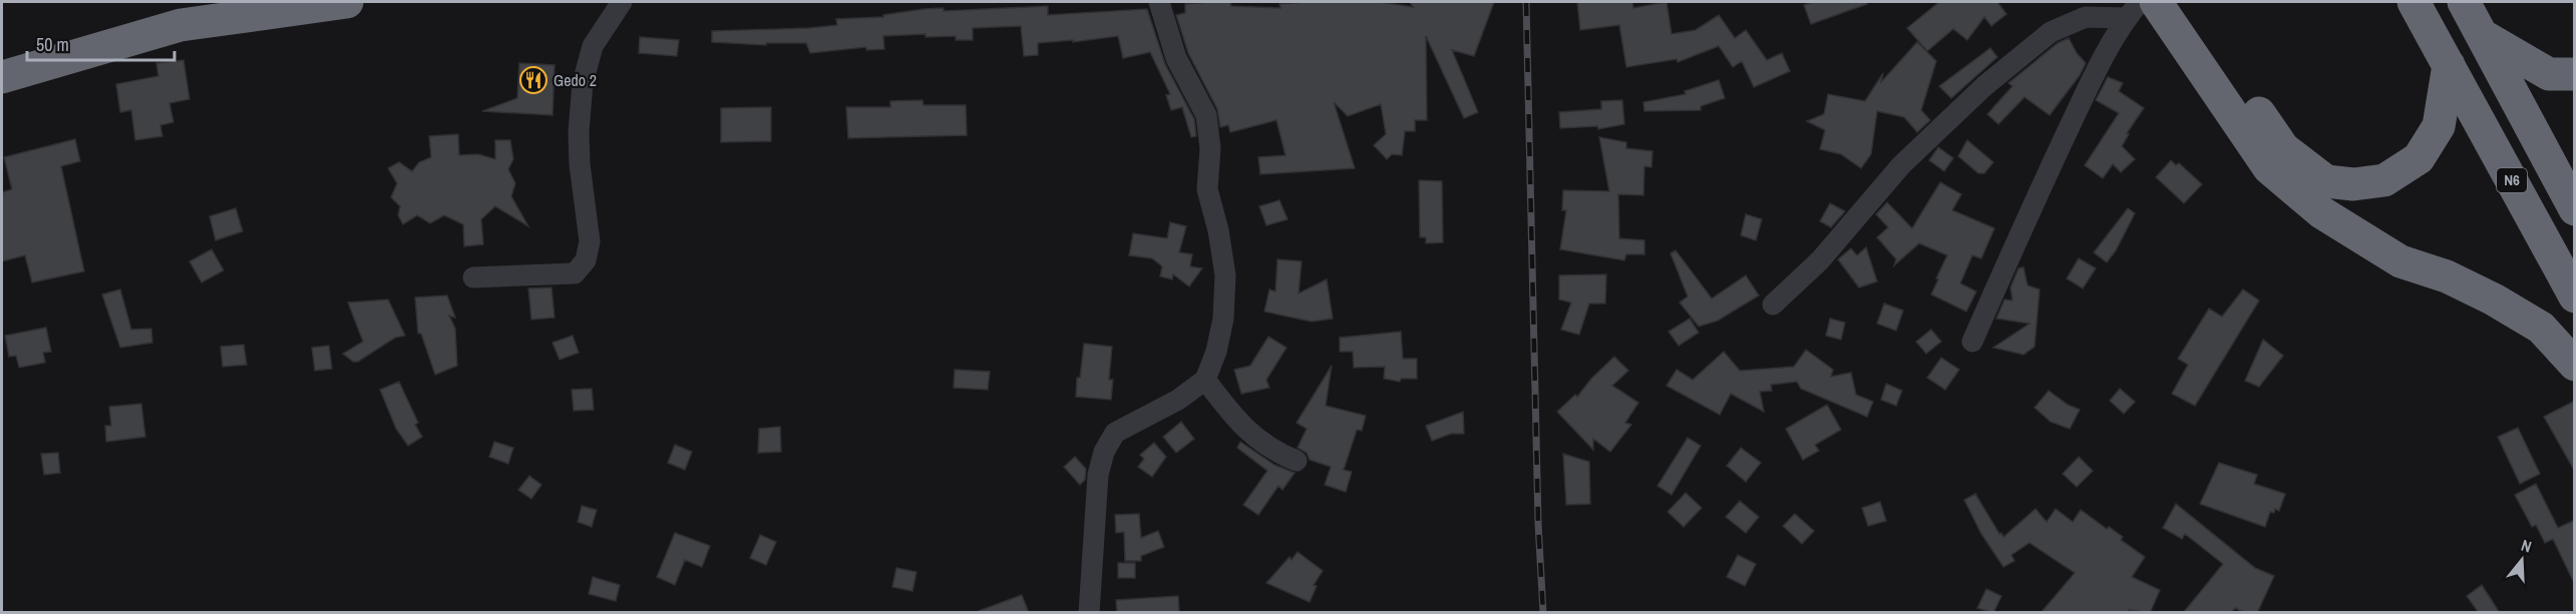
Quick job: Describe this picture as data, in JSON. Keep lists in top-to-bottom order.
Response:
{
  "streets": {
    "highway": ["N6"]
  },
  "places": {
    "restaurant": ["Gedo 2"]
  },
  "scale_bar": "50 m",
  "north": "top"
}
